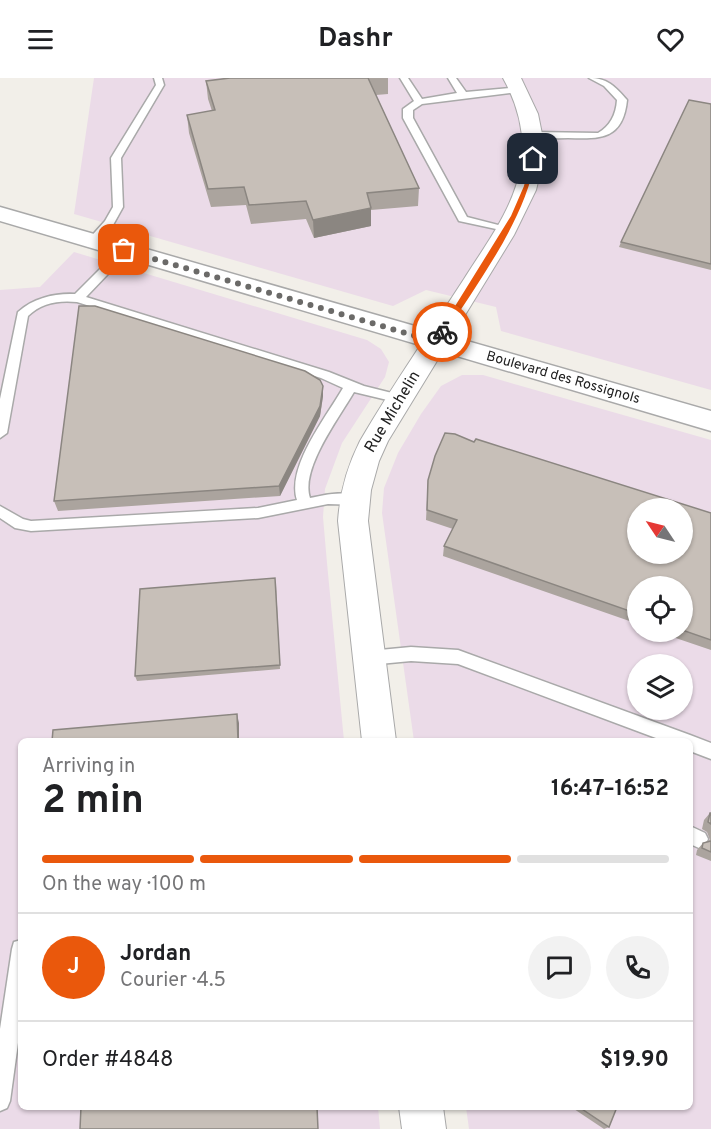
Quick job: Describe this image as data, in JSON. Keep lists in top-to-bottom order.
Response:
{
  "streets": {
    "street": ["Boulevard des Rossignols", "Rue Michelin"]
  },
  "crossings": [
    ["Boulevard des Rossignols", "Rue Michelin"]
  ],
  "north": "top left",
  "page": {
    "header": "Dashr",
    "heading": ["2 min", "Arriving in", "16:47–16:52"],
    "panel": [
      "Jordan",
      "Courier · 4.5",
      "Order #4848",
      "$19.90"
    ],
    "bar": "On the way · 100 m",
    "round": "J"
  }
}
